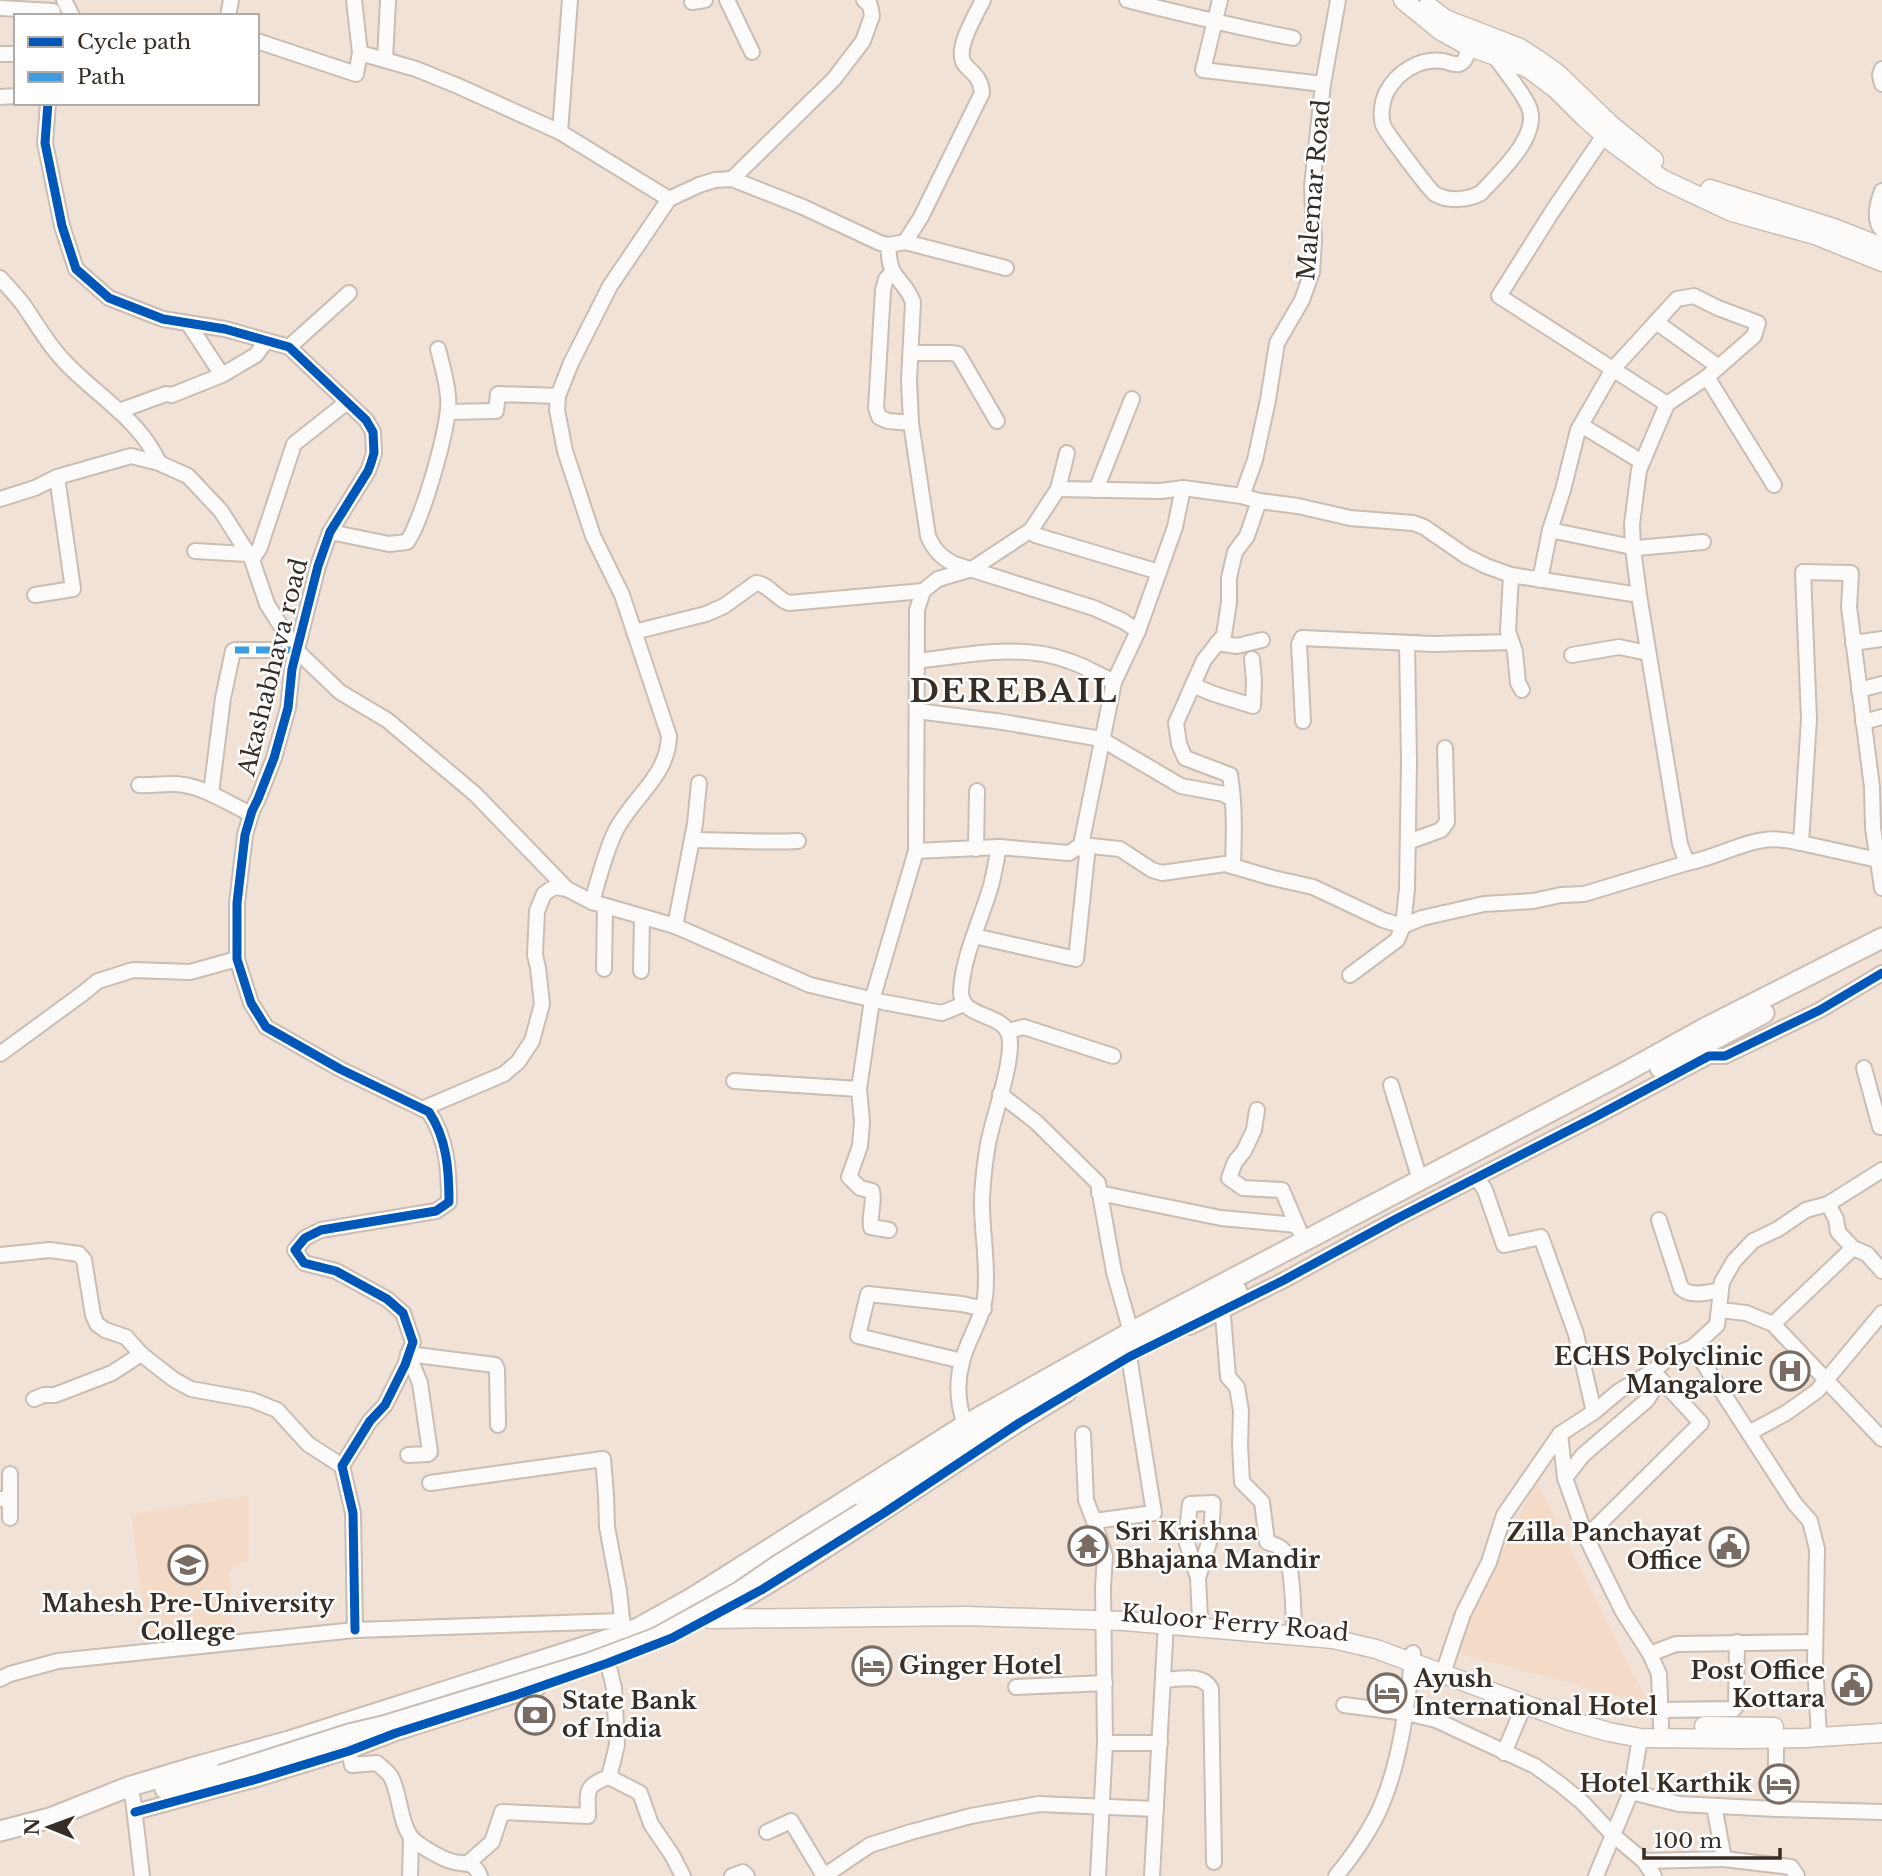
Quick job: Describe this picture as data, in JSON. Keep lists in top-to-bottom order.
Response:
{
  "streets": {
    "main road": ["Kuloor Ferry Road"],
    "street": ["Malemar Road", "Akashabhava road"]
  },
  "districts": ["DEREBAIL"],
  "places": {
    "hospital": ["ECHS Polyclinic Mangalore"],
    "temple": ["Sri Krishna Bhajana Mandir"],
    "public building": ["Zilla Panchayat Office", "Post Office Kottara"],
    "school or university": ["Mahesh Pre-University College"],
    "hotel": ["Ginger Hotel", "Ayush International Hotel", "Hotel Karthik"],
    "bank": ["State Bank of India"]
  },
  "legend": ["Cycle path", "Path"],
  "scale_bar": "100 m",
  "north": "left"
}
